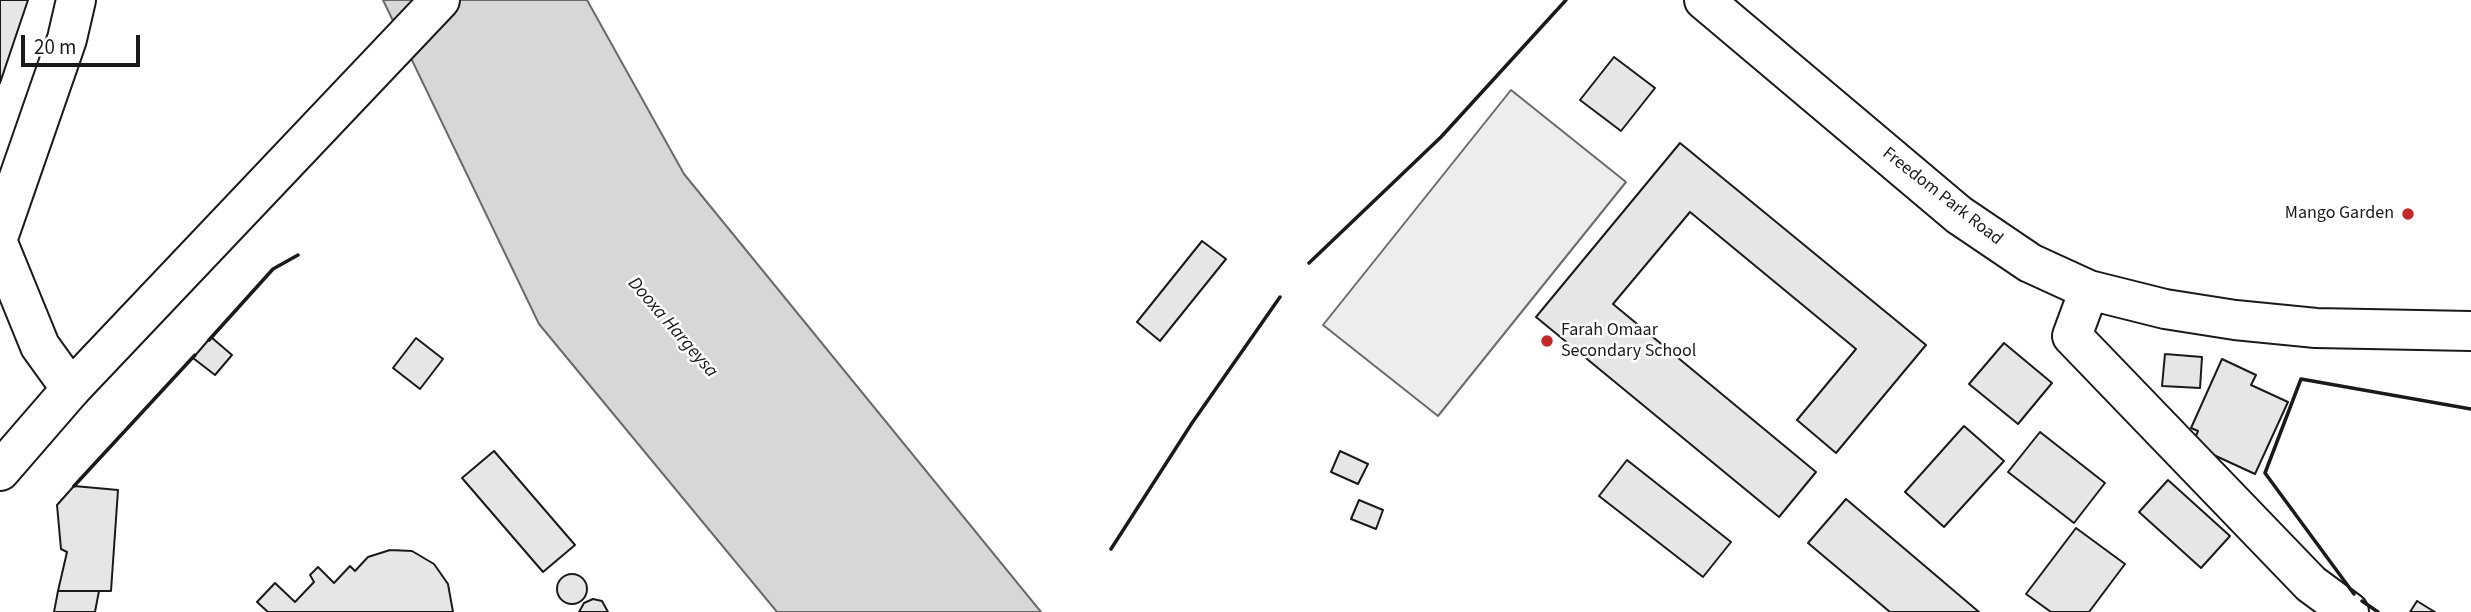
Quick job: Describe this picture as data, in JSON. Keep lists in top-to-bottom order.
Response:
{
  "streets": {
    "street": ["Freedom Park Road"]
  },
  "water": ["Dooxa Hargeysa"],
  "places": ["Mango Garden", "Farah Omaar Secondary School"],
  "scale_bar": "20 m"
}
